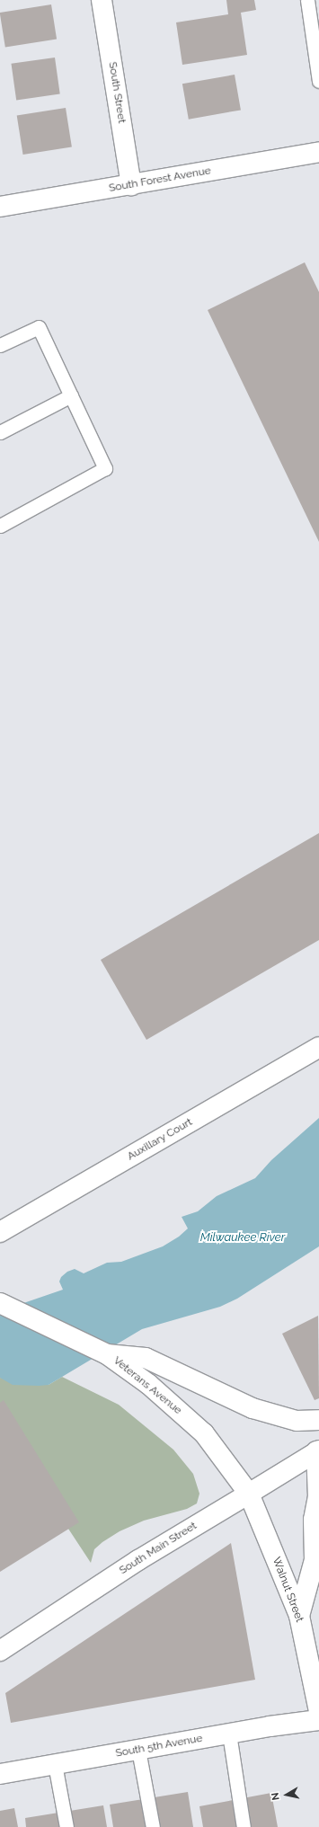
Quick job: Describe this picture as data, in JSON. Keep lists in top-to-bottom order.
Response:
{
  "streets": {
    "street": [
      "South Street",
      "South Forest Avenue",
      "Auxillary Court",
      "Veterans Avenue",
      "South Main Street",
      "Walnut Street",
      "South 5th Avenue"
    ]
  },
  "crossings": [
    ["South Street", "South Forest Avenue"],
    ["Veterans Avenue", "South Main Street"],
    ["Veterans Avenue", "Walnut Street"],
    ["South Main Street", "Walnut Street"]
  ],
  "water": ["Milwaukee River"],
  "north": "left"
}
